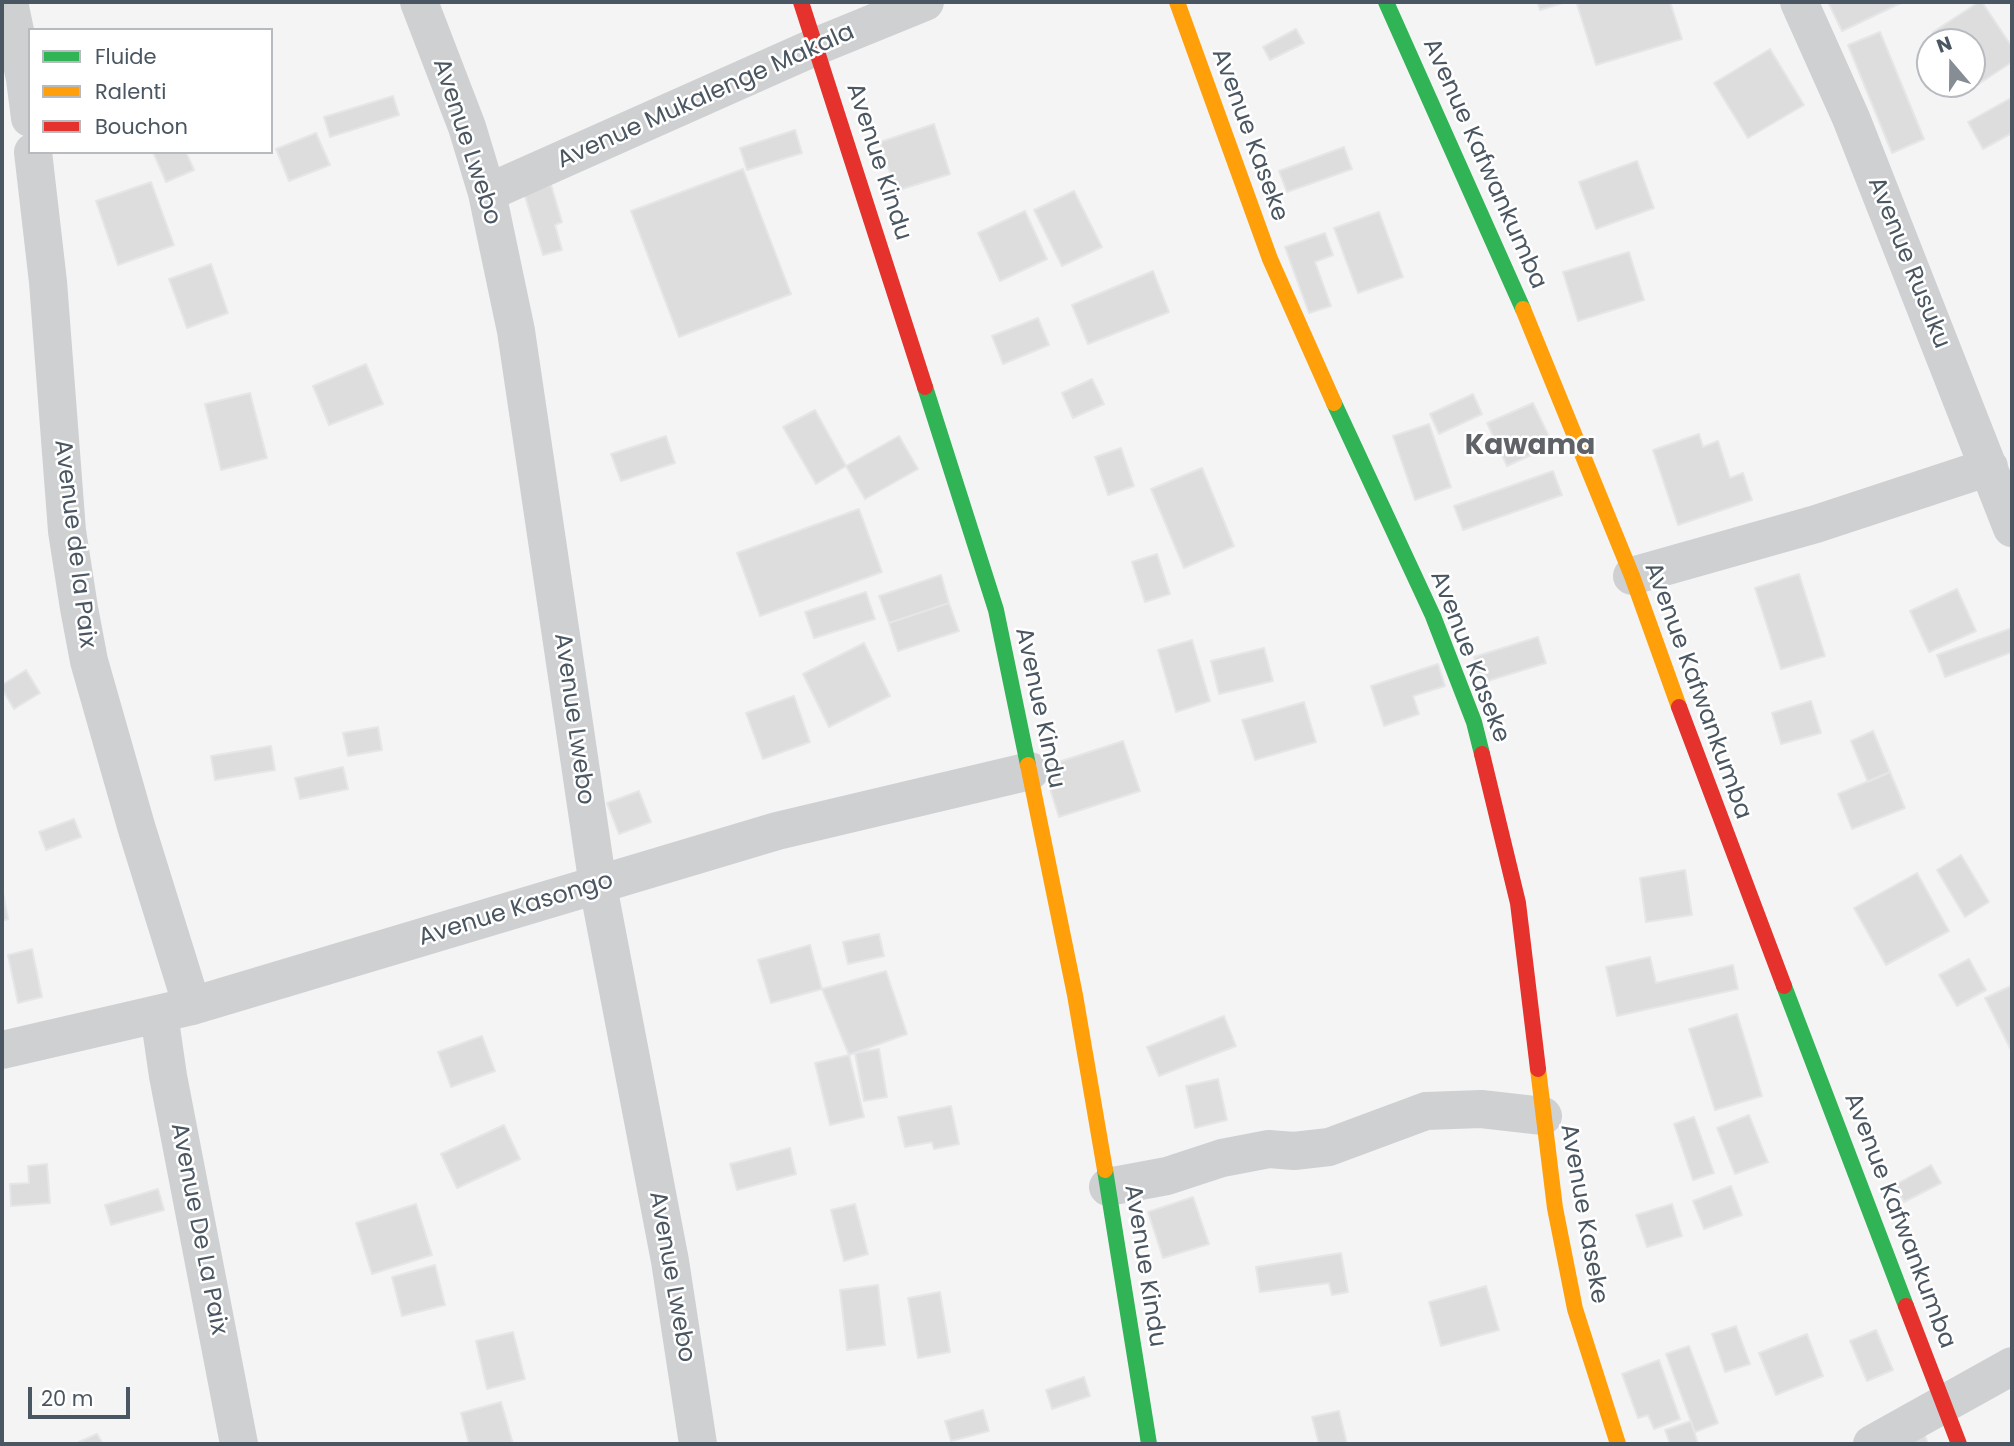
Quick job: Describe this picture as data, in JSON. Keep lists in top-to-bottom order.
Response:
{
  "streets": {
    "street": [
      "Avenue Mukalenge Makala",
      "Avenue Kaseke",
      "Avenue Lwebo",
      "Avenue Kindu",
      "Avenue Kafwankumba",
      "Avenue Rusuku",
      "Avenue de la Paix",
      "Avenue Kasongo",
      "Avenue De La Paix"
    ]
  },
  "crossings": [
    ["Avenue Mukalenge Makala", "Avenue Lwebo"],
    ["Avenue Mukalenge Makala", "Avenue Kindu"],
    ["Avenue Lwebo", "Avenue Kasongo"],
    ["Avenue Kindu", "Avenue Kasongo"],
    ["Avenue de la Paix", "Avenue Kasongo"],
    ["Avenue de la Paix", "Avenue De La Paix"],
    ["Avenue Kasongo", "Avenue De La Paix"]
  ],
  "districts": ["Kawama"],
  "legend": ["Fluide", "Ralenti", "Bouchon"],
  "scale_bar": "20 m",
  "north": "top"
}
